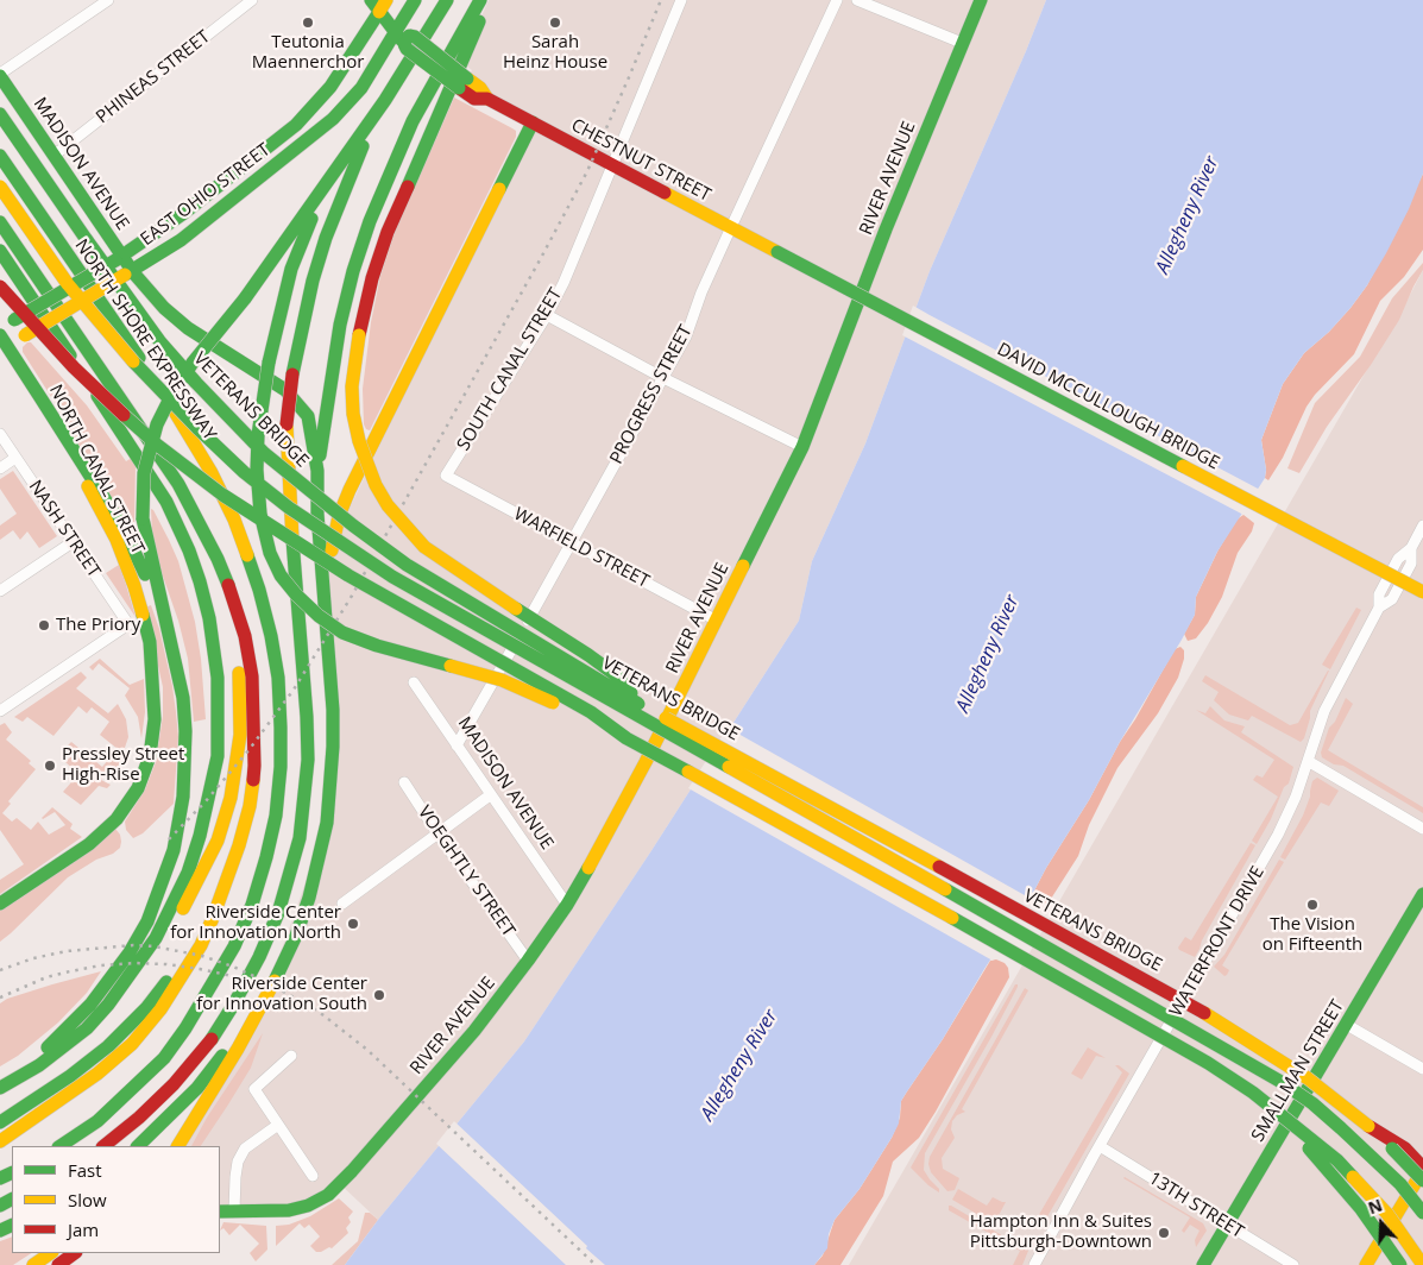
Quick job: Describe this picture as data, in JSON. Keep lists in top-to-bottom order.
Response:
{
  "streets": {
    "main road": [
      "CHESTNUT STREET",
      "MADISON AVENUE",
      "RIVER AVENUE",
      "EAST OHIO STREET",
      "NORTH SHORE EXPRESSWAY",
      "DAVID MCCULLOUGH BRIDGE",
      "VETERANS BRIDGE",
      "NORTH CANAL STREET",
      "SMALLMAN STREET"
    ],
    "street": [
      "PHINEAS STREET",
      "SOUTH CANAL STREET",
      "PROGRESS STREET",
      "NASH STREET",
      "WARFIELD STREET",
      "VOEGHTLY STREET",
      "WATERFRONT DRIVE",
      "13TH STREET"
    ]
  },
  "crossings": [
    ["PHINEAS STREET", "MADISON AVENUE"],
    ["CHESTNUT STREET", "EAST OHIO STREET"],
    ["CHESTNUT STREET", "SOUTH CANAL STREET"],
    ["CHESTNUT STREET", "PROGRESS STREET"],
    ["CHESTNUT STREET", "DAVID MCCULLOUGH BRIDGE"],
    ["MADISON AVENUE", "RIVER AVENUE"],
    ["MADISON AVENUE", "EAST OHIO STREET"],
    ["MADISON AVENUE", "PROGRESS STREET"],
    ["RIVER AVENUE", "WARFIELD STREET"],
    ["RIVER AVENUE", "VOEGHTLY STREET"],
    ["EAST OHIO STREET", "NORTH CANAL STREET"],
    ["SOUTH CANAL STREET", "WARFIELD STREET"],
    ["PROGRESS STREET", "WARFIELD STREET"],
    ["WATERFRONT DRIVE", "13TH STREET"],
    ["SMALLMAN STREET", "13TH STREET"]
  ],
  "water": ["Allegheny River"],
  "places": [
    "Teutonia Maennerchor",
    "Sarah Heinz House",
    "The Priory",
    "Pressley Street High-Rise",
    "The Vision on Fifteenth",
    "Riverside Center for Innovation North",
    "Riverside Center for Innovation South",
    "Hampton Inn & Suites Pittsburgh-Downtown"
  ],
  "legend": ["Fast", "Slow", "Jam"],
  "north": "top"
}
